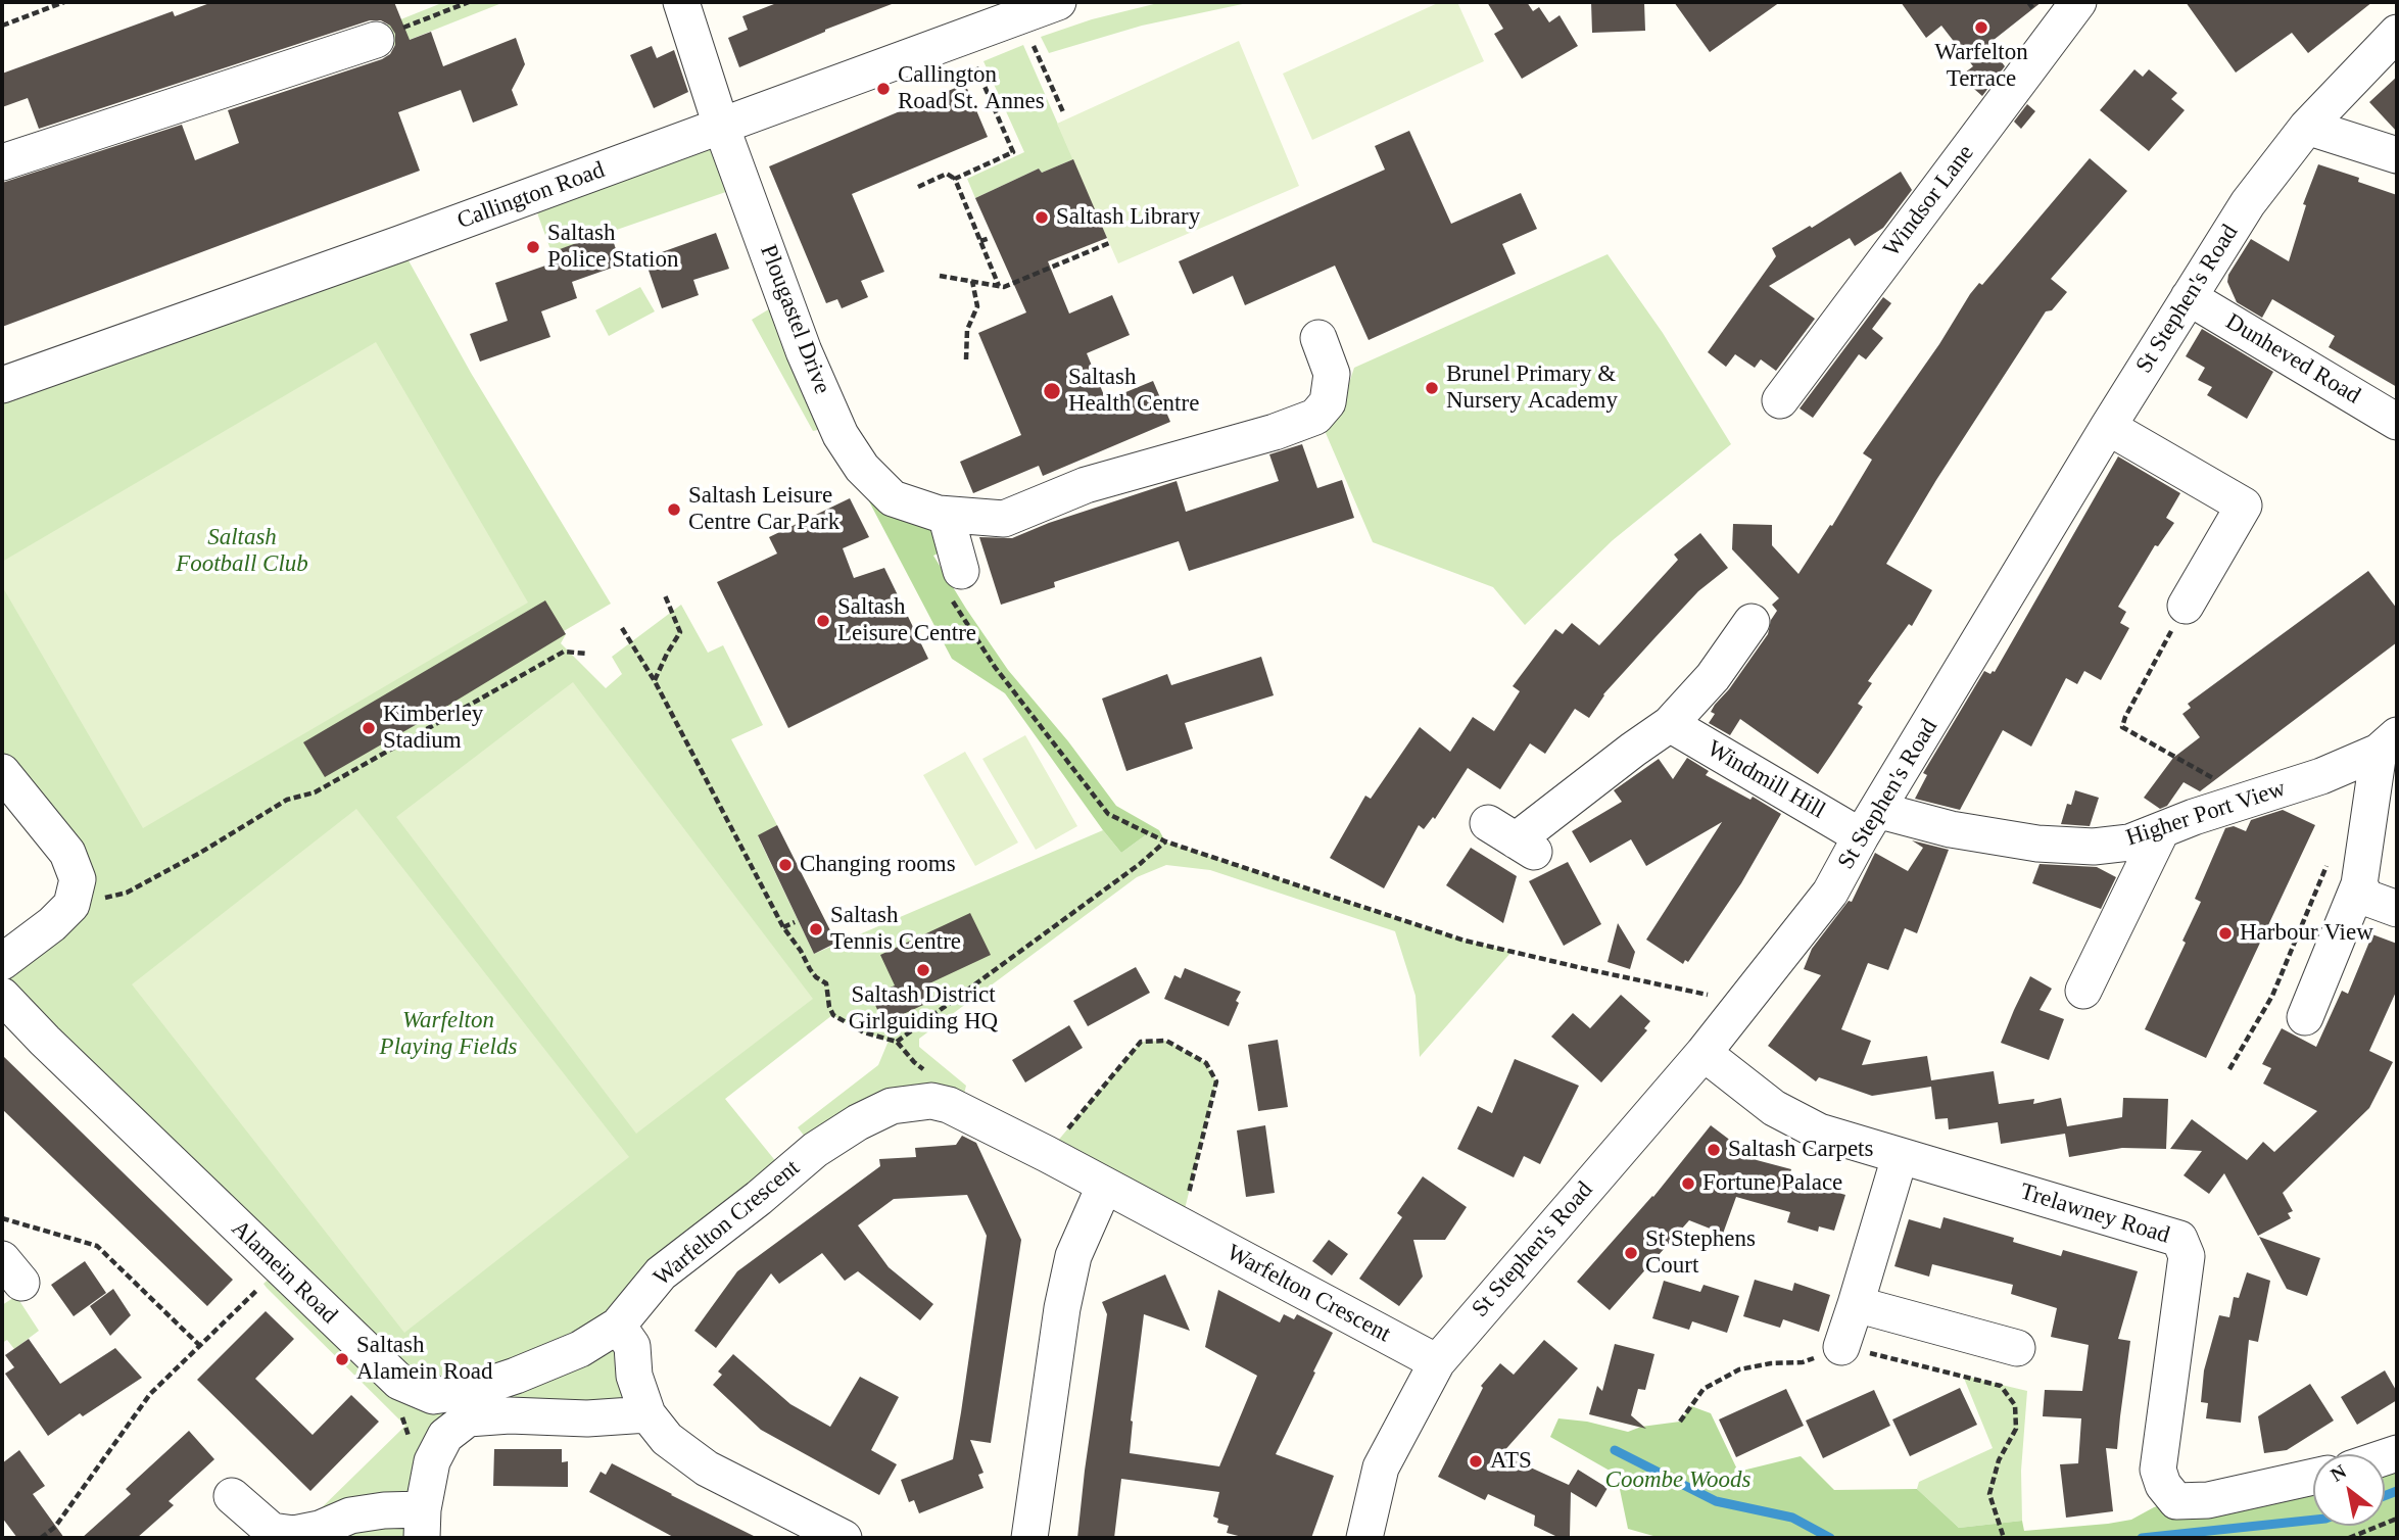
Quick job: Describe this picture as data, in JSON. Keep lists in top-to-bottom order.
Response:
{
  "streets": {
    "street": [
      "Callington Road",
      "Windsor Lane",
      "St Stephen's Road",
      "Plougastel Drive",
      "Dunheved Road",
      "Windmill Hill",
      "Higher Port View",
      "Trelawney Road",
      "Warfelton Crescent",
      "Alamein Road"
    ]
  },
  "crossings": [
    ["Callington Road", "Plougastel Drive"],
    ["St Stephen's Road", "Dunheved Road"],
    ["St Stephen's Road", "Windmill Hill"],
    ["St Stephen's Road", "Higher Port View"],
    ["St Stephen's Road", "Trelawney Road"],
    ["St Stephen's Road", "Warfelton Crescent"],
    ["Windmill Hill", "Higher Port View"],
    ["Warfelton Crescent", "Alamein Road"]
  ],
  "parks": ["Saltash Football Club", "Warfelton Playing Fields", "Coombe Woods"],
  "places": [
    "Warfelton Terrace",
    "Callington Road St. Annes",
    "Saltash Library",
    "Saltash Police Station",
    "Brunel Primary & Nursery Academy",
    "Saltash Health Centre",
    "Saltash Leisure Centre Car Park",
    "Saltash Leisure Centre",
    "Kimberley Stadium",
    "Changing rooms",
    "Saltash Tennis Centre",
    "Harbour View",
    "Saltash District Girlguiding HQ",
    "Saltash Carpets",
    "Fortune Palace",
    "St Stephens Court",
    "Saltash Alamein Road",
    "ATS"
  ],
  "north": "top left"
}
